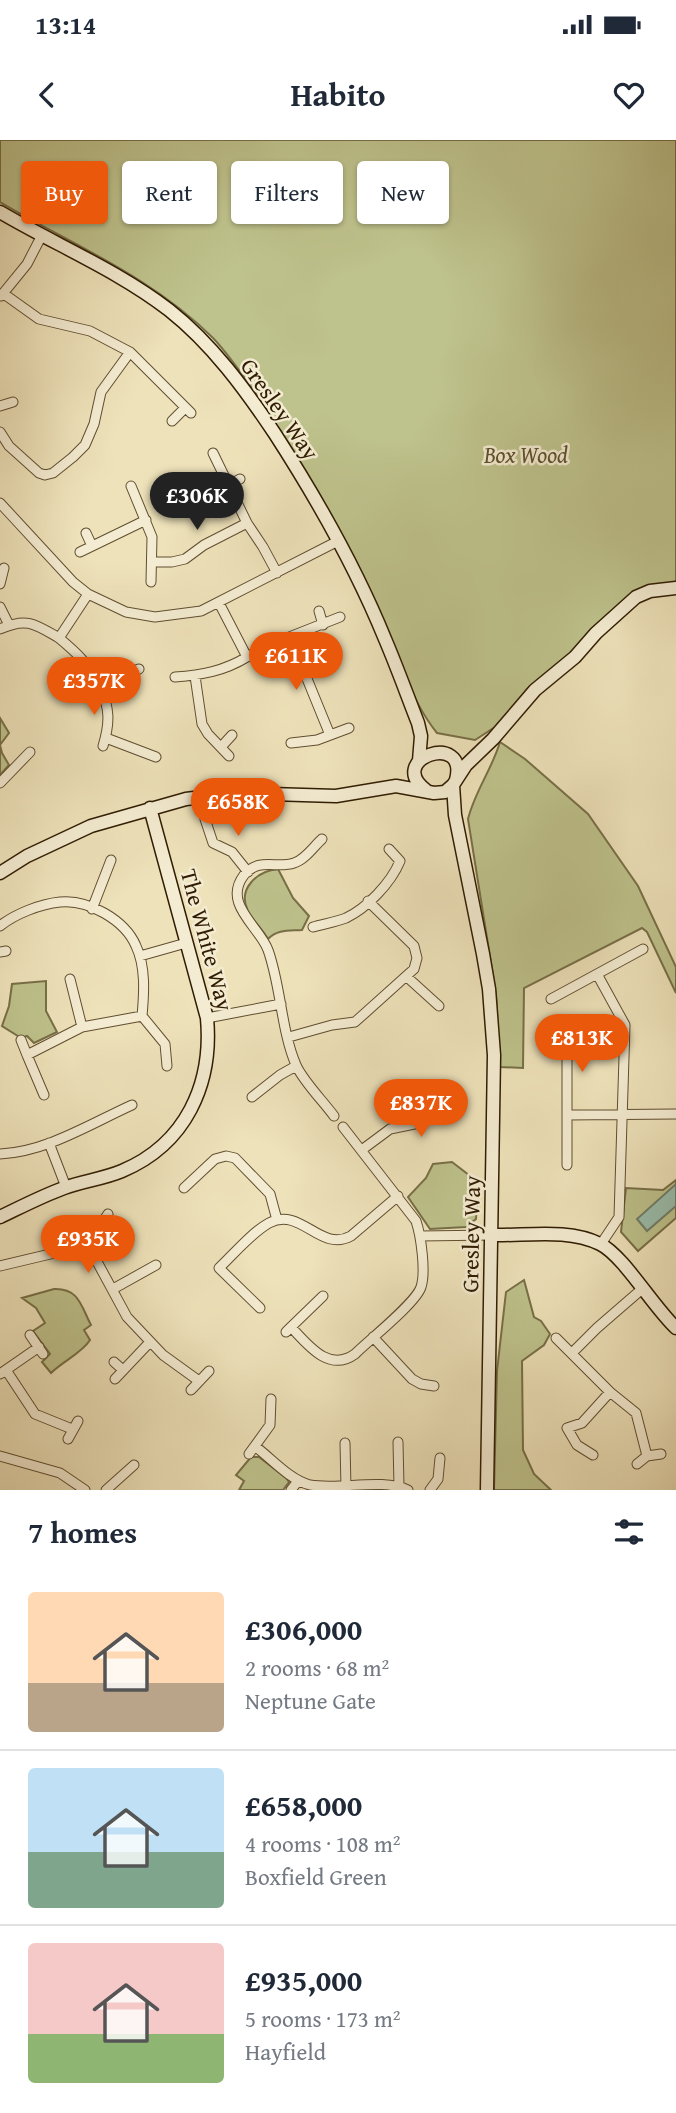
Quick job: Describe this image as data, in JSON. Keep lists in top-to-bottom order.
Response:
{
  "streets": {
    "street": ["Gresley Way", "The White Way"]
  },
  "parks": ["Box Wood"],
  "page": {
    "status": "13:14",
    "header": "Habito",
    "chip": [
      "Buy",
      "Rent",
      "Filters",
      "New"
    ],
    "price": [
      "£306K",
      "£611K",
      "£357K",
      "£658K",
      "£813K",
      "£837K",
      "£935K"
    ],
    "heading": "7 homes",
    "list": [
      {
        "name": "£306,000",
        "note": "2 rooms · 68 m² · Neptune Gate"
      },
      {
        "name": "£658,000",
        "note": "4 rooms · 108 m² · Boxfield Green"
      },
      {
        "name": "£935,000",
        "note": "5 rooms · 173 m² · Hayfield"
      }
    ]
  }
}
